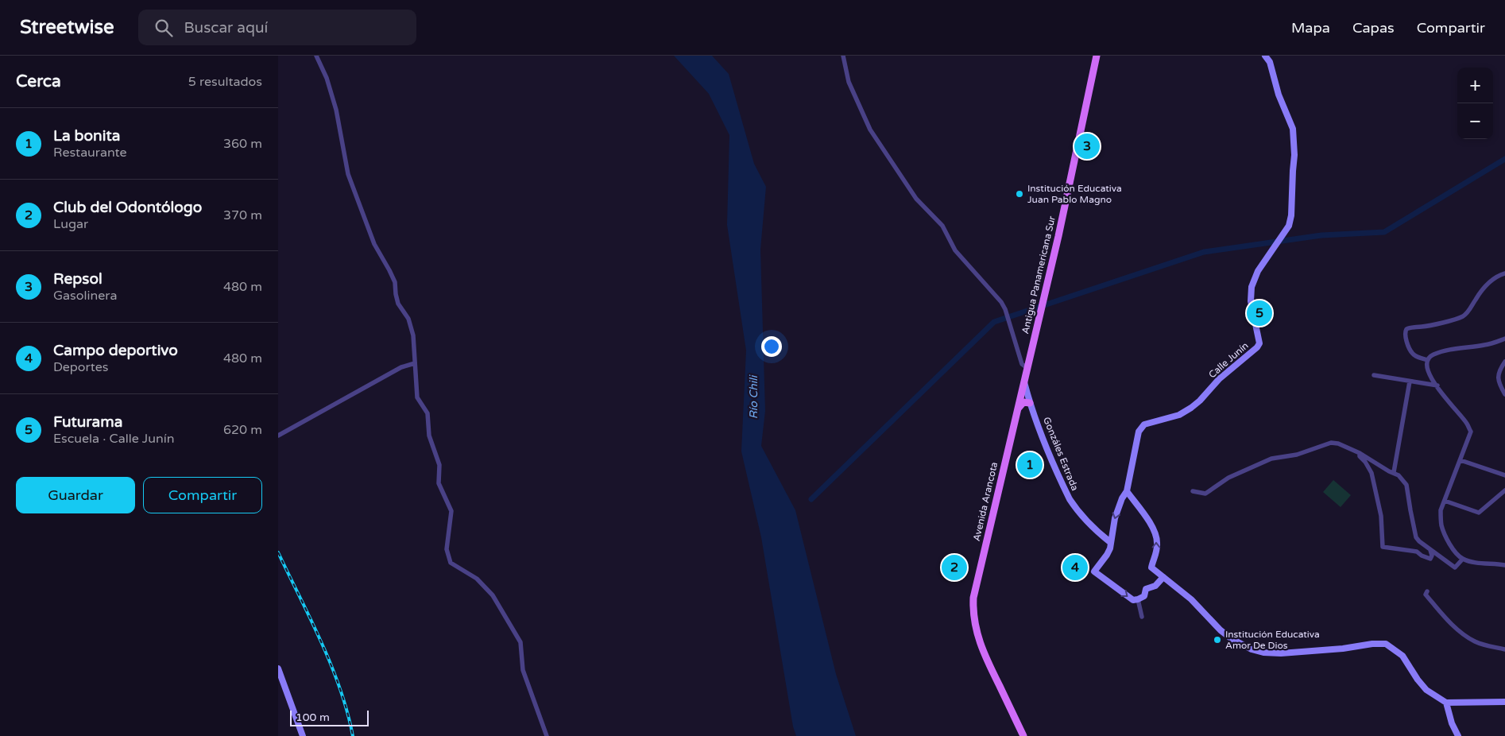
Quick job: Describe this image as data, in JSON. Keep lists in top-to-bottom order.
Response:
{
  "streets": {
    "main road": ["Antigua Panamericana Sur", "Avenida Arancota"],
    "street": ["Calle Junín", "Gonzáles Estrada"]
  },
  "crossings": [
    ["Antigua Panamericana Sur", "Gonzáles Estrada"],
    ["Antigua Panamericana Sur", "Avenida Arancota"],
    ["Calle Junín", "Gonzáles Estrada"],
    ["Gonzáles Estrada", "Avenida Arancota"]
  ],
  "water": ["Río Chili"],
  "places": ["Institución Educativa Juan Pablo Magno", "Institución Educativa Amor De Dios"],
  "scale_bar": "100 m",
  "page": {
    "header": "Streetwise",
    "search": "Buscar aquí",
    "nav": ["Mapa", "Capas", "Compartir"],
    "heading": ["Cerca", "5 resultados"],
    "map_buttons": ["+", "−"],
    "list": [
      {
        "mark": "1",
        "name": "La bonita",
        "note": "Restaurante",
        "value": "360 m"
      },
      {
        "mark": "2",
        "name": "Club del Odontólogo",
        "note": "Lugar",
        "value": "370 m"
      },
      {
        "mark": "3",
        "name": "Repsol",
        "note": "Gasolinera",
        "value": "480 m"
      },
      {
        "mark": "4",
        "name": "Campo deportivo",
        "note": "Deportes",
        "value": "480 m"
      },
      {
        "mark": "5",
        "name": "Futurama",
        "note": "Escuela · Calle Junín",
        "value": "620 m"
      }
    ],
    "pins": [
      "3",
      "5",
      "1",
      "2",
      "4"
    ],
    "buttons": ["Guardar", "Compartir"],
    "scale": "100 m"
  }
}
